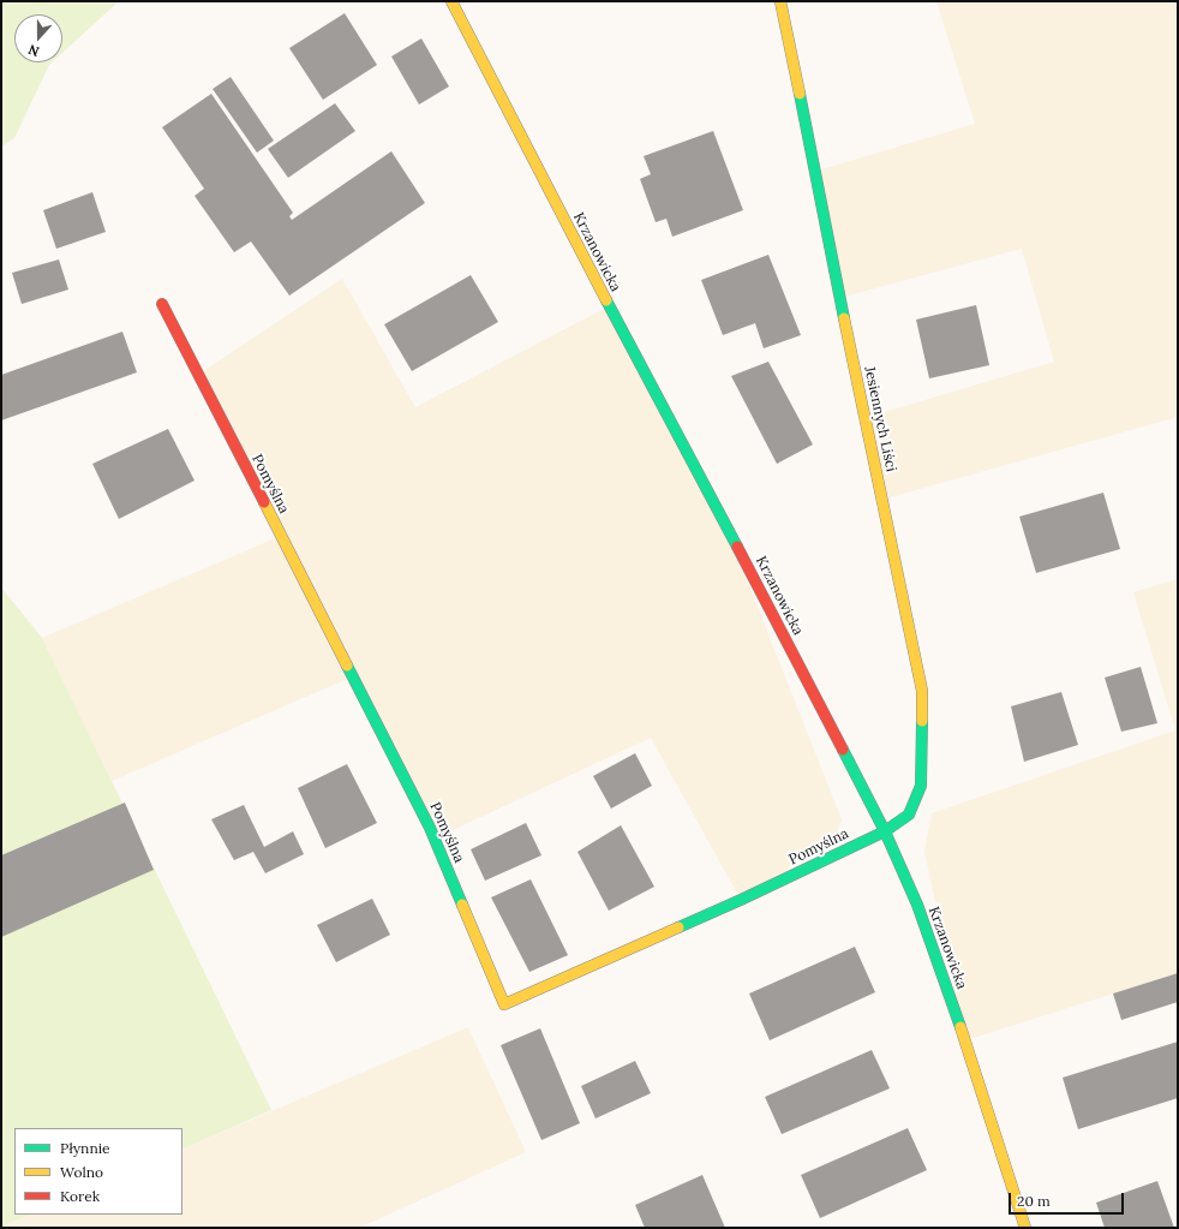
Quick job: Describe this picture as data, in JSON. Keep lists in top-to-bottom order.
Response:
{
  "streets": {
    "street": ["Krzanowicka", "Jesiennych Liści", "Pomyślna"]
  },
  "crossings": [
    ["Krzanowicka", "Jesiennych Liści"],
    ["Krzanowicka", "Pomyślna"],
    ["Jesiennych Liści", "Pomyślna"]
  ],
  "legend": ["Płynnie", "Wolno", "Korek"],
  "scale_bar": "20 m",
  "north": "bottom"
}
